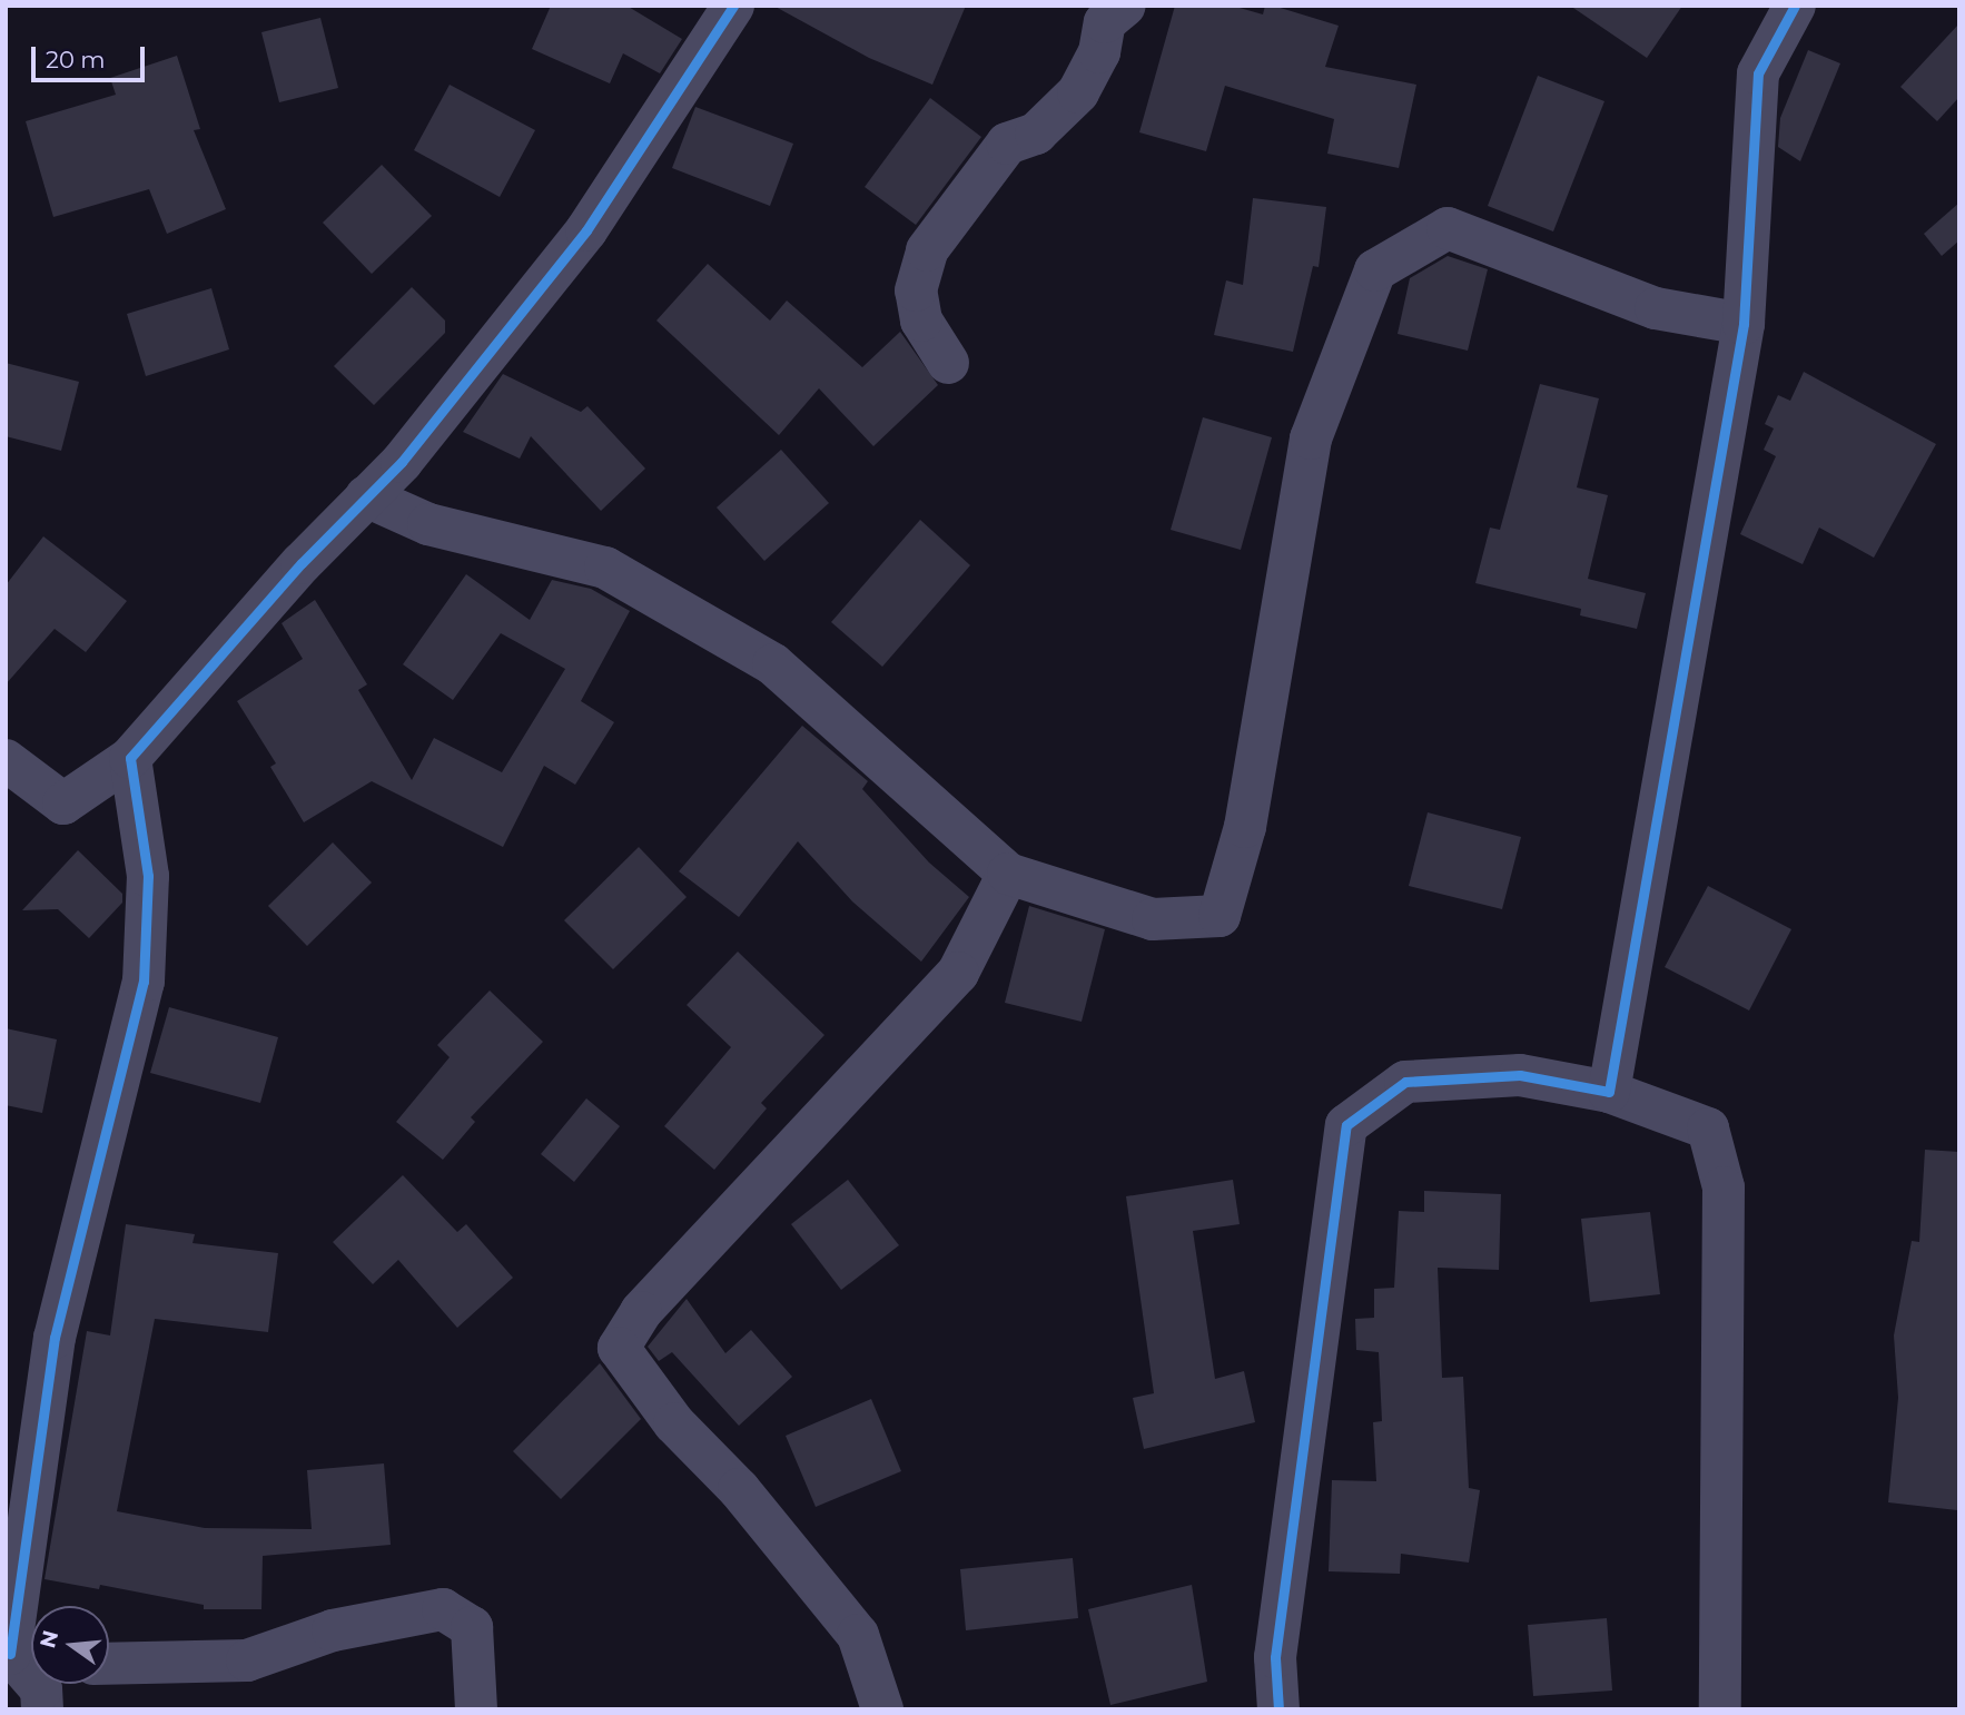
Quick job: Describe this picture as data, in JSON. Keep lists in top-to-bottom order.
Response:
{
  "scale_bar": "20 m",
  "north": "left"
}
